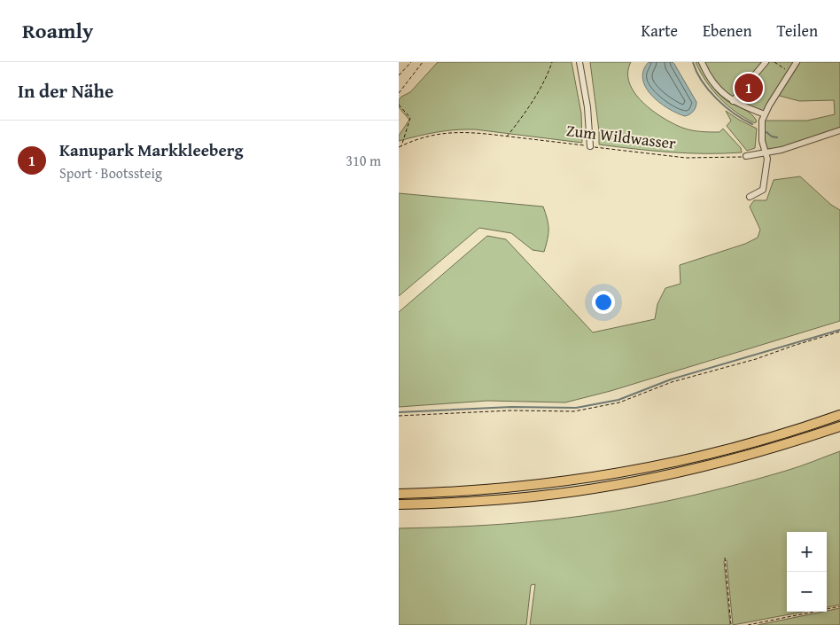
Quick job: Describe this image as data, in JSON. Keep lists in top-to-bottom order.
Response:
{
  "streets": {
    "path": ["Zum Wildwasser"]
  },
  "page": {
    "header": "Roamly",
    "nav": ["Karte", "Ebenen", "Teilen"],
    "heading": "In der Nähe",
    "pins": "1",
    "list": [
      {
        "mark": "1",
        "name": "Kanupark Markkleeberg",
        "note": "Sport · Bootssteig",
        "value": "310 m"
      }
    ],
    "map_buttons": ["+", "−"]
  }
}
